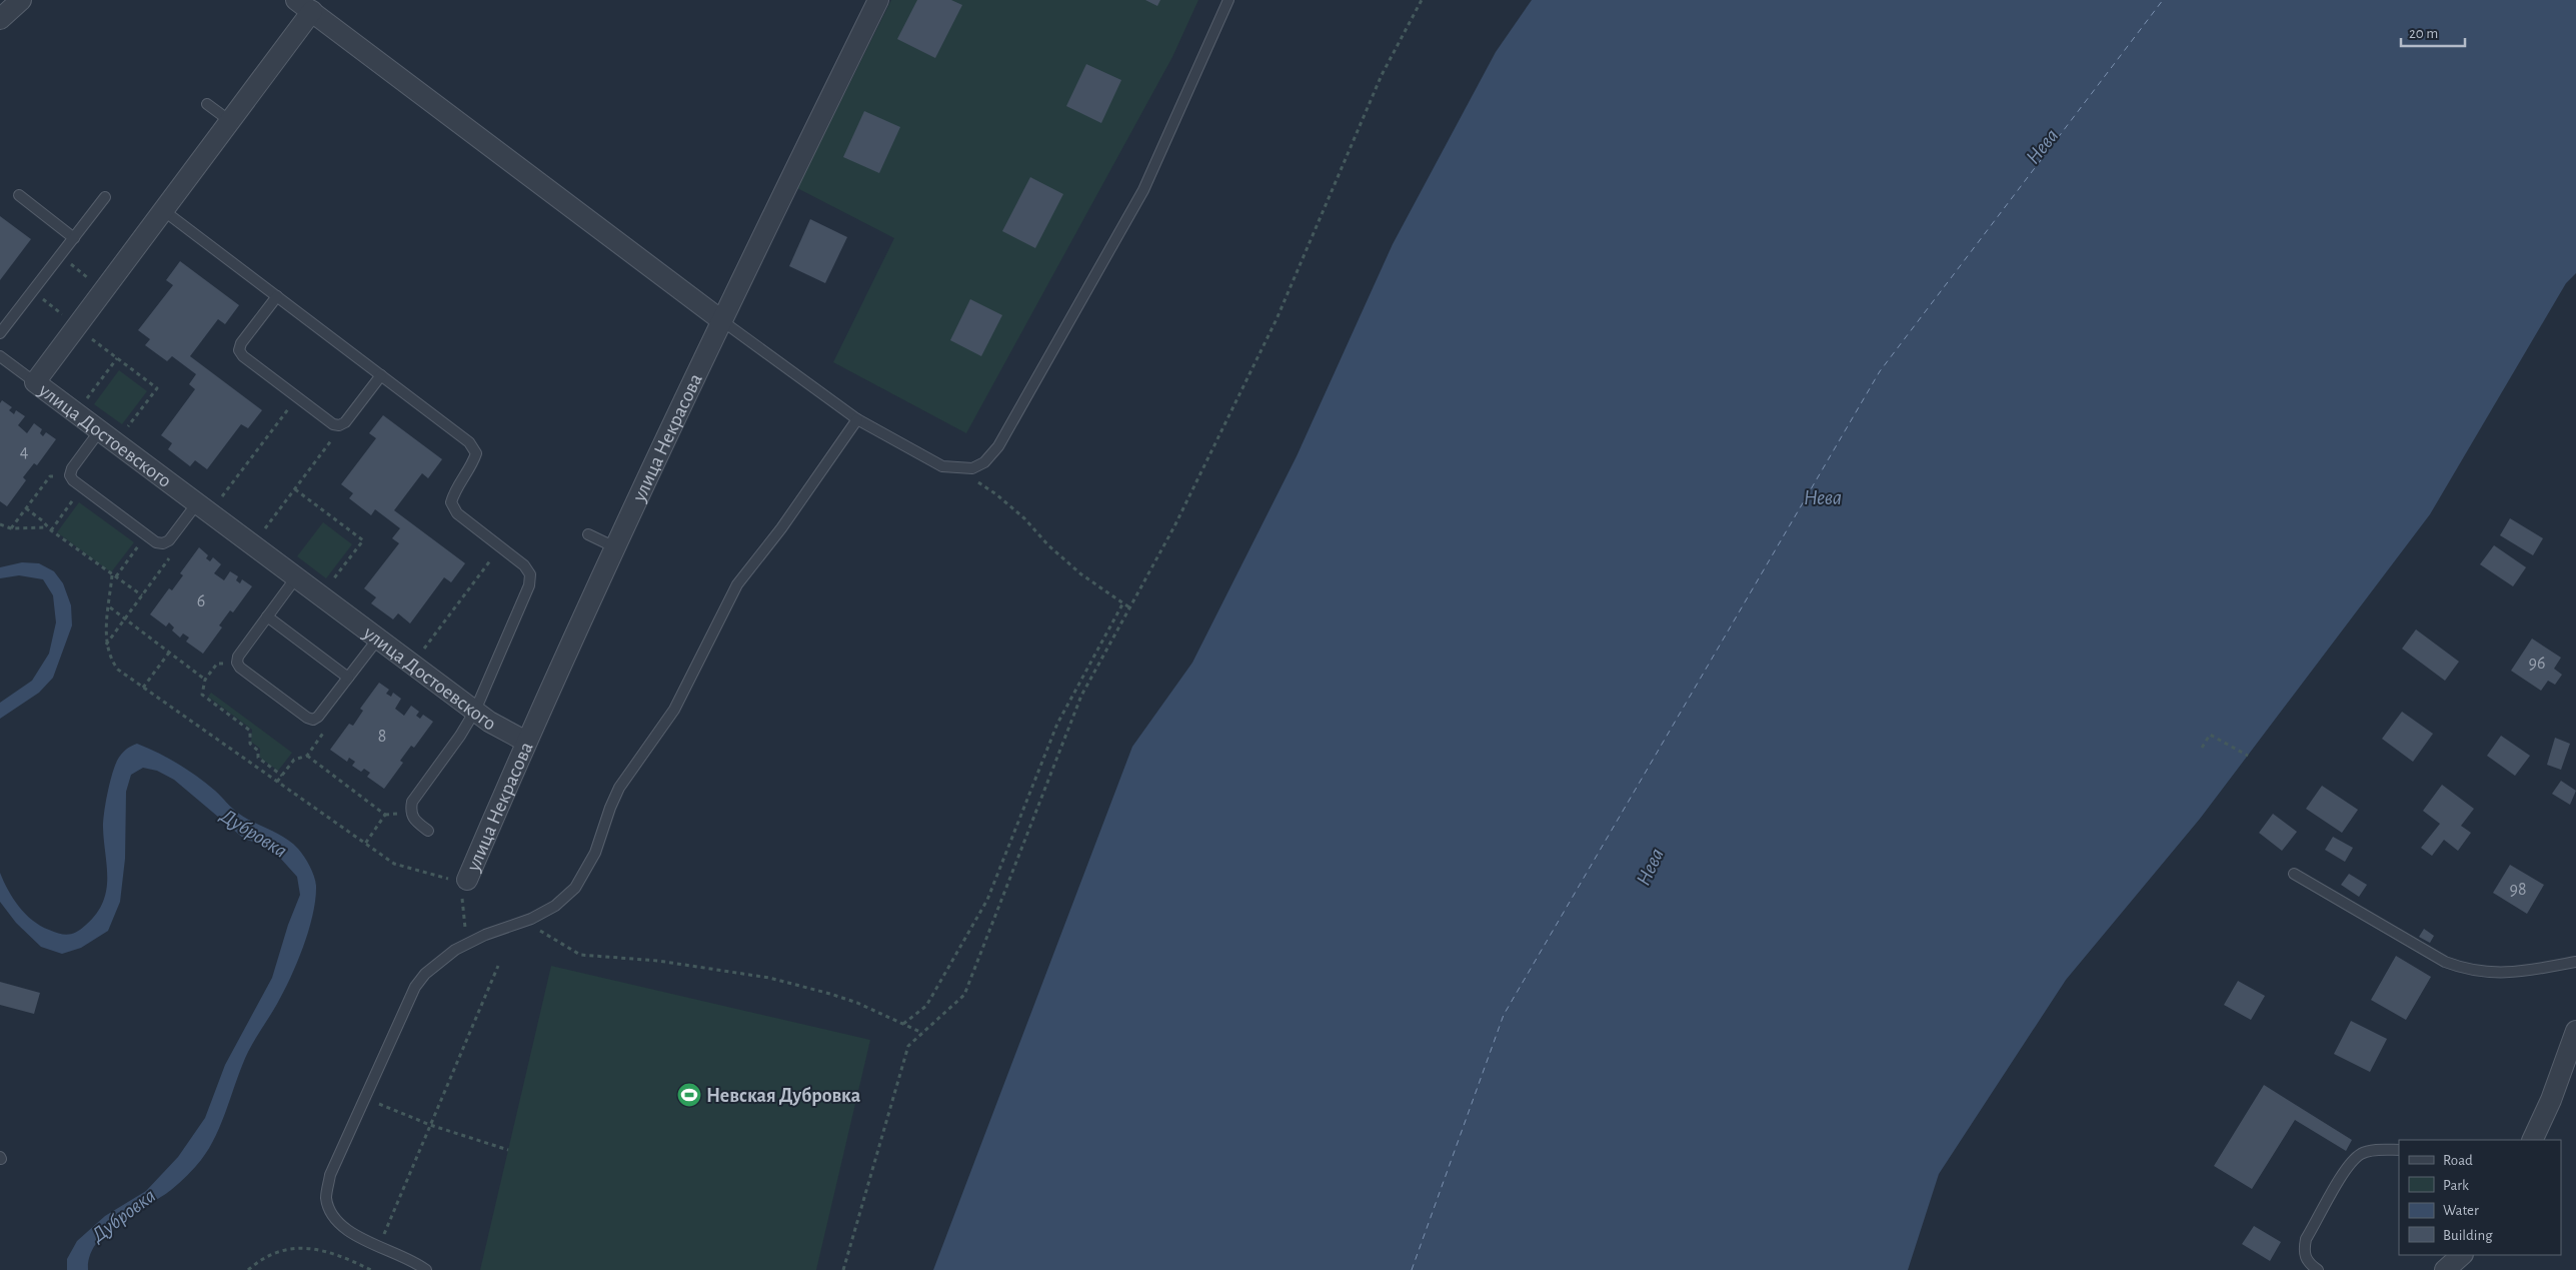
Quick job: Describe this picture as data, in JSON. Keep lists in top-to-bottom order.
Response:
{
  "streets": {
    "street": ["улица Достоевского", "улица Некрасова"]
  },
  "crossings": [
    ["улица Достоевского", "улица Некрасова"]
  ],
  "water": ["Нева", "Дубровка"],
  "places": {
    "sports": ["Невская Дубровка"]
  },
  "house_numbers": [
    "4",
    "6",
    "96",
    "8",
    "98"
  ],
  "legend": [
    "Road",
    "Park",
    "Water",
    "Building"
  ],
  "scale_bar": "20 m"
}
